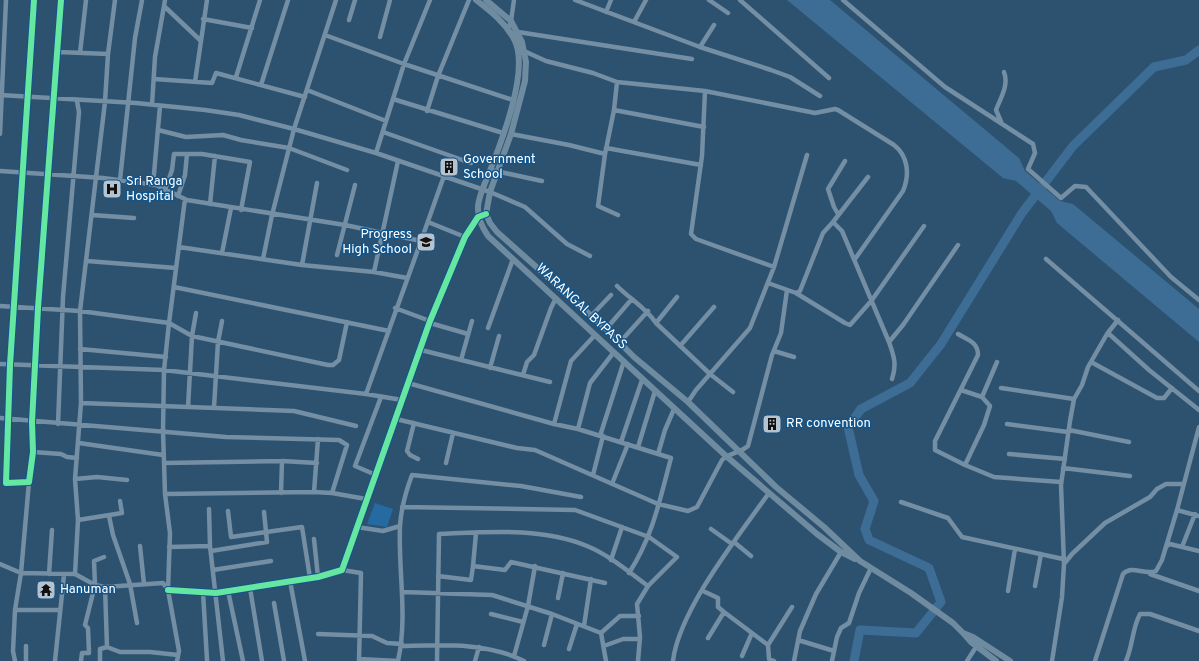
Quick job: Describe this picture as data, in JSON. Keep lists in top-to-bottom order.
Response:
{
  "streets": {
    "main road": ["WARANGAL BYPASS"]
  },
  "places": {
    "building": ["Government School", "RR convention"],
    "hospital": ["Sri Ranga Hospital"],
    "school or university": ["Progress High School"],
    "temple": ["Hanuman"]
  }
}
